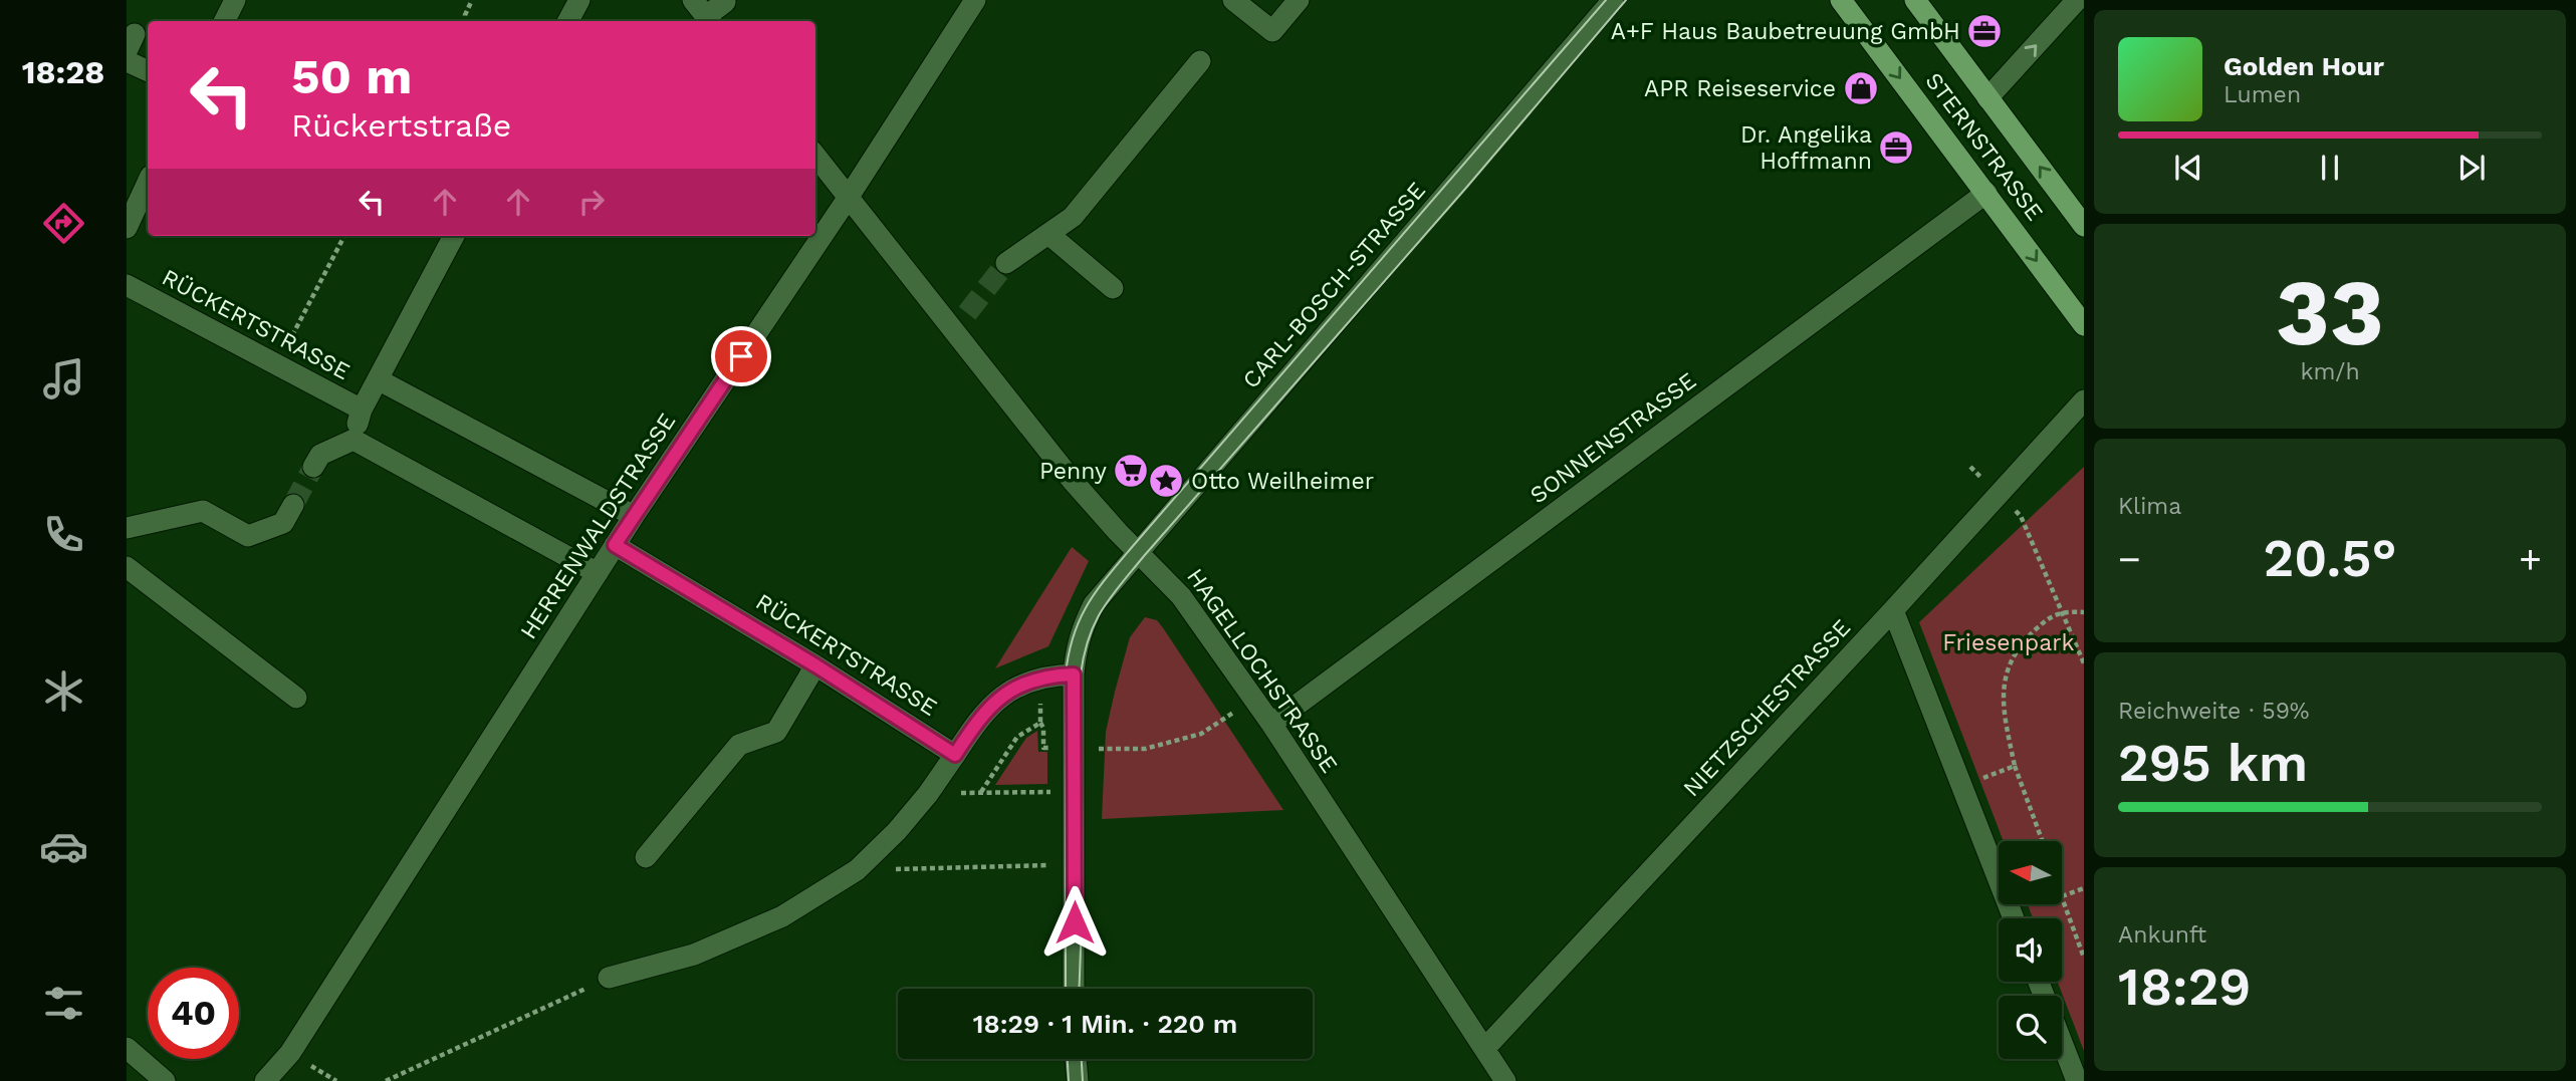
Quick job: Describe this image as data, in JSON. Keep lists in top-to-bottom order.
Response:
{
  "streets": {
    "main road": ["STERNSTRASSE"],
    "street": [
      "CARL-BOSCH-STRASSE",
      "RÜCKERTSTRASSE",
      "SONNENSTRASSE",
      "HERRENWALDSTRASSE",
      "HAGELLOCHSTRASSE",
      "NIETZSCHESTRASSE"
    ]
  },
  "crossings": [
    ["STERNSTRASSE", "SONNENSTRASSE"],
    ["CARL-BOSCH-STRASSE", "HAGELLOCHSTRASSE"],
    ["RÜCKERTSTRASSE", "HERRENWALDSTRASSE"],
    ["SONNENSTRASSE", "HAGELLOCHSTRASSE"],
    ["HERRENWALDSTRASSE", "HAGELLOCHSTRASSE"],
    ["HAGELLOCHSTRASSE", "NIETZSCHESTRASSE"]
  ],
  "parks": ["Friesenpark"],
  "places": {
    "office": ["A+F Haus Baubetreuung GmbH", "Dr. Angelika Hoffmann"],
    "shop": ["APR Reiseservice"],
    "supermarket": ["Penny"],
    "place": ["Otto Weilheimer"]
  },
  "north": "left",
  "page": {
    "tabs": "18:28",
    "turn": ["50 m", "Rückertstraße"],
    "song": ["Golden Hour", "Lumen"],
    "tile": [
      ["33", "km/h"],
      "Klima",
      ["Reichweite · 59%", "295 km"],
      ["Ankunft", "18:29"]
    ],
    "heat": ["−", "20.5°", "+"],
    "limit": "40",
    "trip": "18:29 · 1 Min. · 220 m"
  }
}
